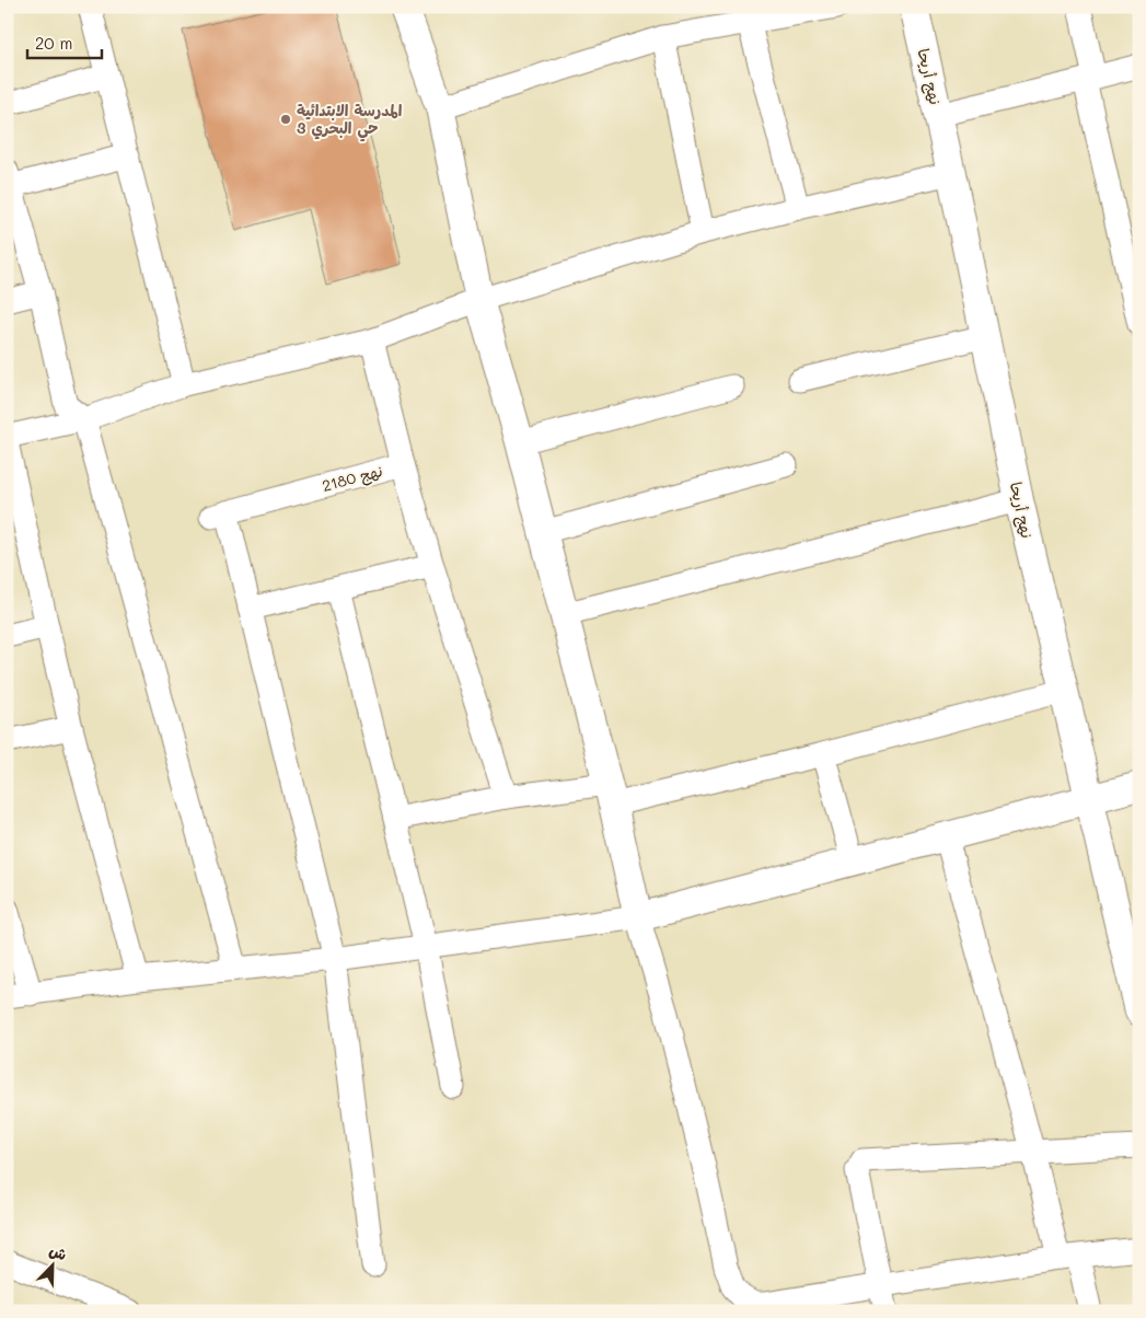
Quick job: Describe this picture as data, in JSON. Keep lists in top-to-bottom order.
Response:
{
  "streets": {
    "street": ["نهج أريحا", "نهج 2180"]
  },
  "places": ["المدرسة الابتدائية حي البحري 3"],
  "scale_bar": "20 m",
  "north": "top right"
}
